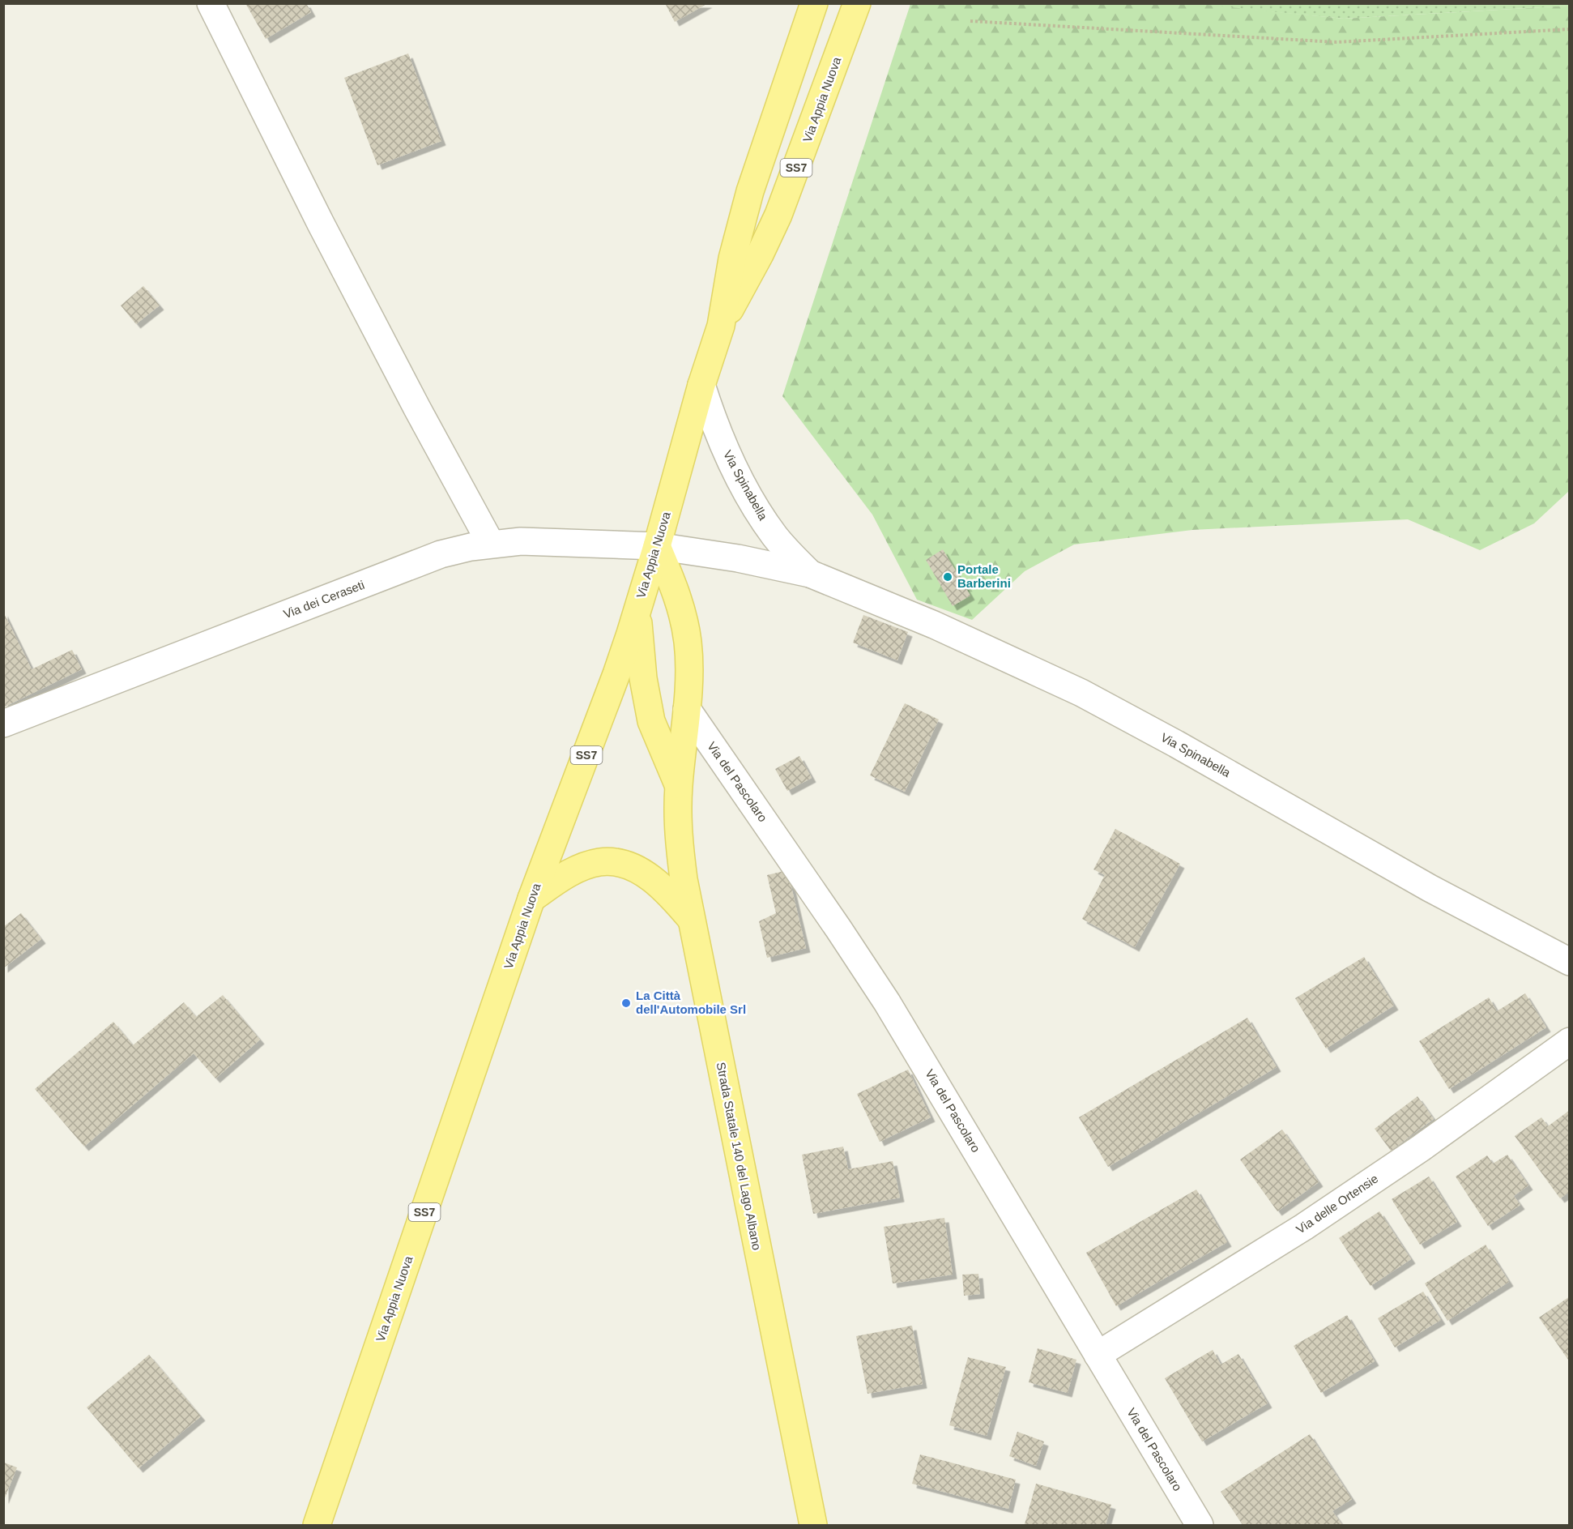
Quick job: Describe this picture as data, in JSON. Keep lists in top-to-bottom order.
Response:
{
  "streets": {
    "main road": ["Via Appia Nuova", "SS7", "Strada Statale 140 del Lago Albano"],
    "street": [
      "Via Spinabella",
      "Via dei Ceraseti",
      "Via del Pascolaro",
      "Via delle Ortensie"
    ]
  },
  "crossings": [
    ["Via Appia Nuova", "Via Spinabella"],
    ["Via Appia Nuova", "Via dei Ceraseti"],
    ["Via Appia Nuova", "Strada Statale 140 del Lago Albano"],
    ["Via Spinabella", "Via dei Ceraseti"],
    ["Via Spinabella", "Strada Statale 140 del Lago Albano"],
    ["Via dei Ceraseti", "Strada Statale 140 del Lago Albano"],
    ["Via del Pascolaro", "Strada Statale 140 del Lago Albano"],
    ["Via del Pascolaro", "Via delle Ortensie"]
  ],
  "places": ["Portale Barberini", "La Città dell'Automobile Srl"]
}
